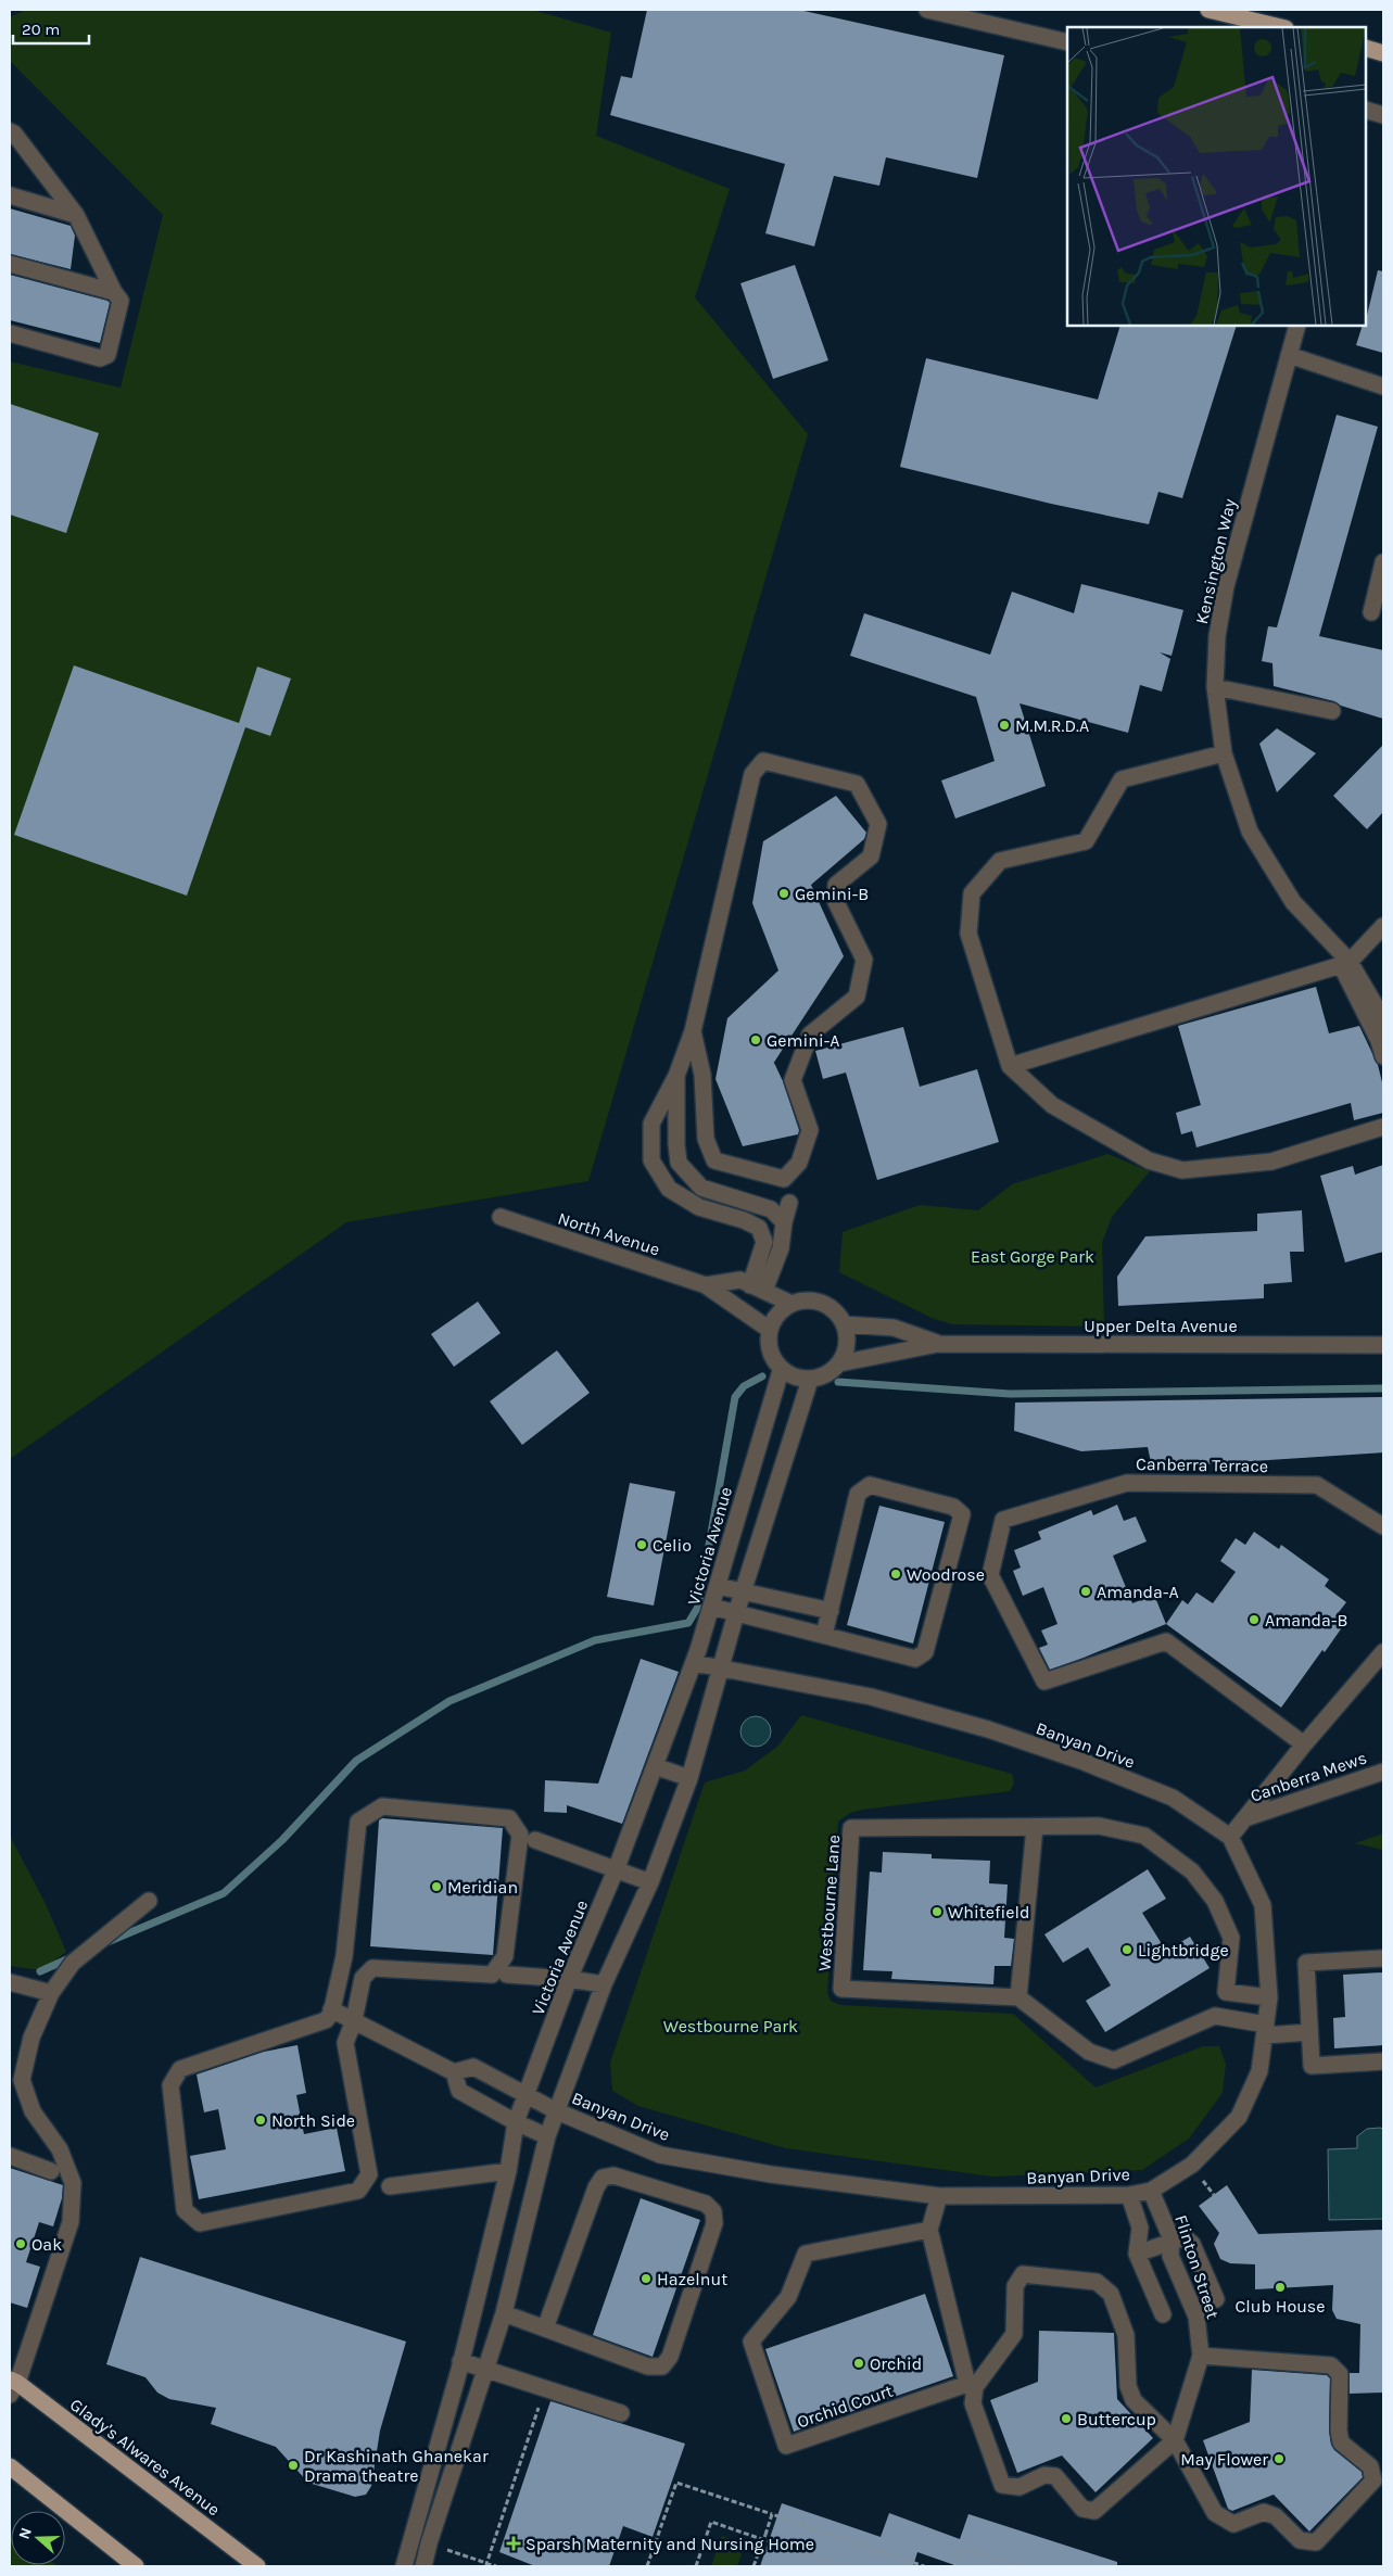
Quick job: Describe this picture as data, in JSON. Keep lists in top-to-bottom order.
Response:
{
  "streets": {
    "main road": ["Glady's Alwares Avenue"],
    "street": [
      "Kensington Way",
      "North Avenue",
      "Upper Delta Avenue",
      "Canberra Terrace",
      "Victoria Avenue",
      "Banyan Drive",
      "Canberra Mews",
      "Westbourne Lane",
      "Flinton Street",
      "Orchid Court"
    ]
  },
  "crossings": [
    ["Upper Delta Avenue", "Victoria Avenue"],
    ["Victoria Avenue", "Banyan Drive"],
    ["Banyan Drive", "Westbourne Lane"],
    ["Banyan Drive", "Flinton Street"]
  ],
  "parks": ["East Gorge Park", "Westbourne Park"],
  "places": {
    "other": [
      "M.M.R.D.A",
      "Gemini-B",
      "Gemini-A",
      "Celio",
      "Woodrose",
      "Amanda-A",
      "Amanda-B",
      "Meridian",
      "Whitefield",
      "Lightbridge",
      "North Side",
      "Oak",
      "Hazelnut",
      "Club House",
      "Orchid",
      "Buttercup",
      "May Flower",
      "Dr Kashinath Ghanekar Drama theatre"
    ],
    "health": ["Sparsh Maternity and Nursing Home"]
  },
  "scale_bar": "20 m",
  "north": "left"
}
